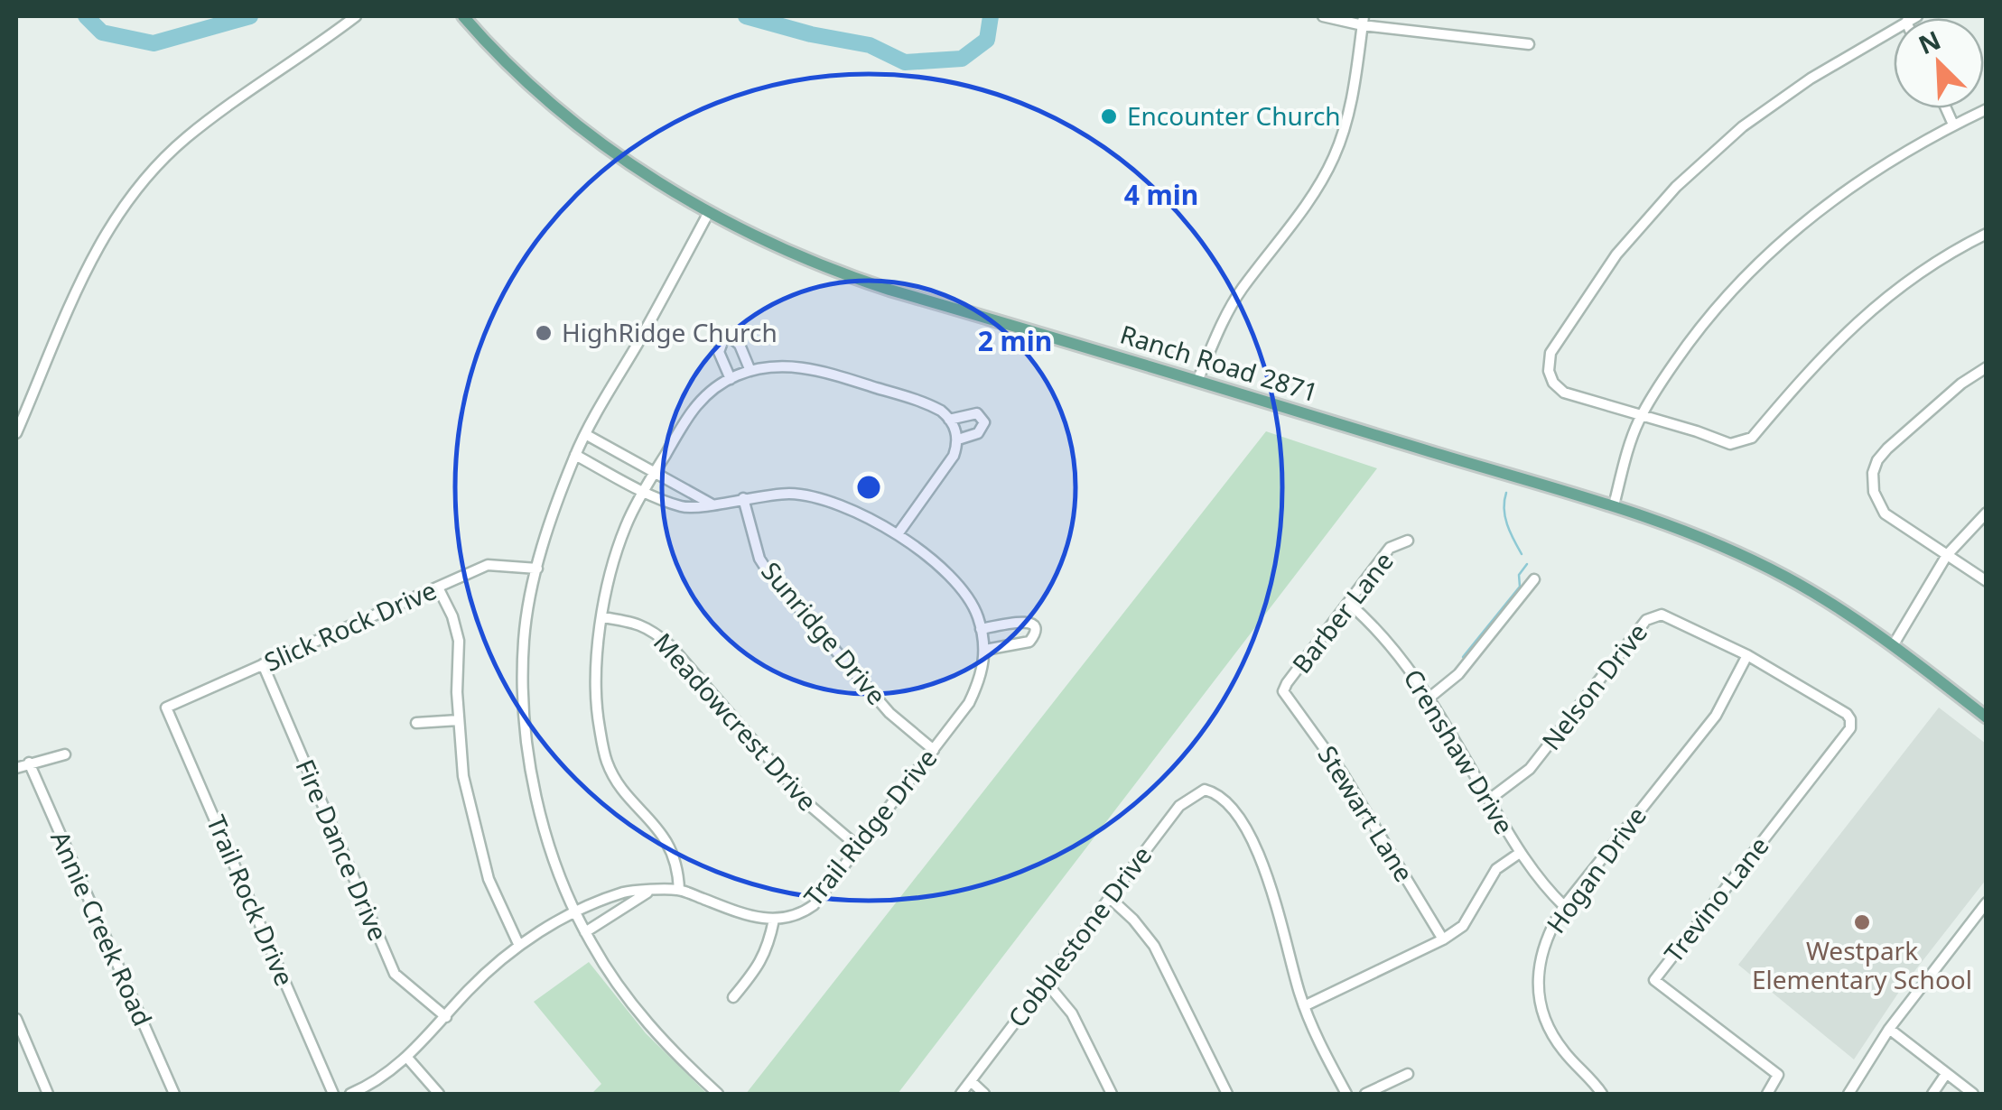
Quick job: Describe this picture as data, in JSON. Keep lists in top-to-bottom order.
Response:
{
  "streets": {
    "main road": ["Ranch Road 2871"],
    "street": [
      "Barber Lane",
      "Slick Rock Drive",
      "Sunridge Drive",
      "Nelson Drive",
      "Meadowcrest Drive",
      "Crenshaw Drive",
      "Stewart Lane",
      "Trail Ridge Drive",
      "Fire Dance Drive",
      "Hogan Drive",
      "Trevino Lane",
      "Trail Rock Drive",
      "Annie Creek Road",
      "Cobblestone Drive"
    ]
  },
  "crossings": [
    ["Barber Lane", "Crenshaw Drive"],
    ["Barber Lane", "Stewart Lane"],
    ["Slick Rock Drive", "Fire Dance Drive"],
    ["Slick Rock Drive", "Trail Rock Drive"],
    ["Sunridge Drive", "Trail Ridge Drive"],
    ["Nelson Drive", "Crenshaw Drive"],
    ["Nelson Drive", "Hogan Drive"],
    ["Nelson Drive", "Trevino Lane"],
    ["Meadowcrest Drive", "Trail Ridge Drive"],
    ["Crenshaw Drive", "Hogan Drive"],
    ["Trail Ridge Drive", "Fire Dance Drive"]
  ],
  "places": ["Encounter Church", "HighRidge Church", "Westpark Elementary School"],
  "north": "top left",
  "rings": ["4 min", "2 min"]
}
